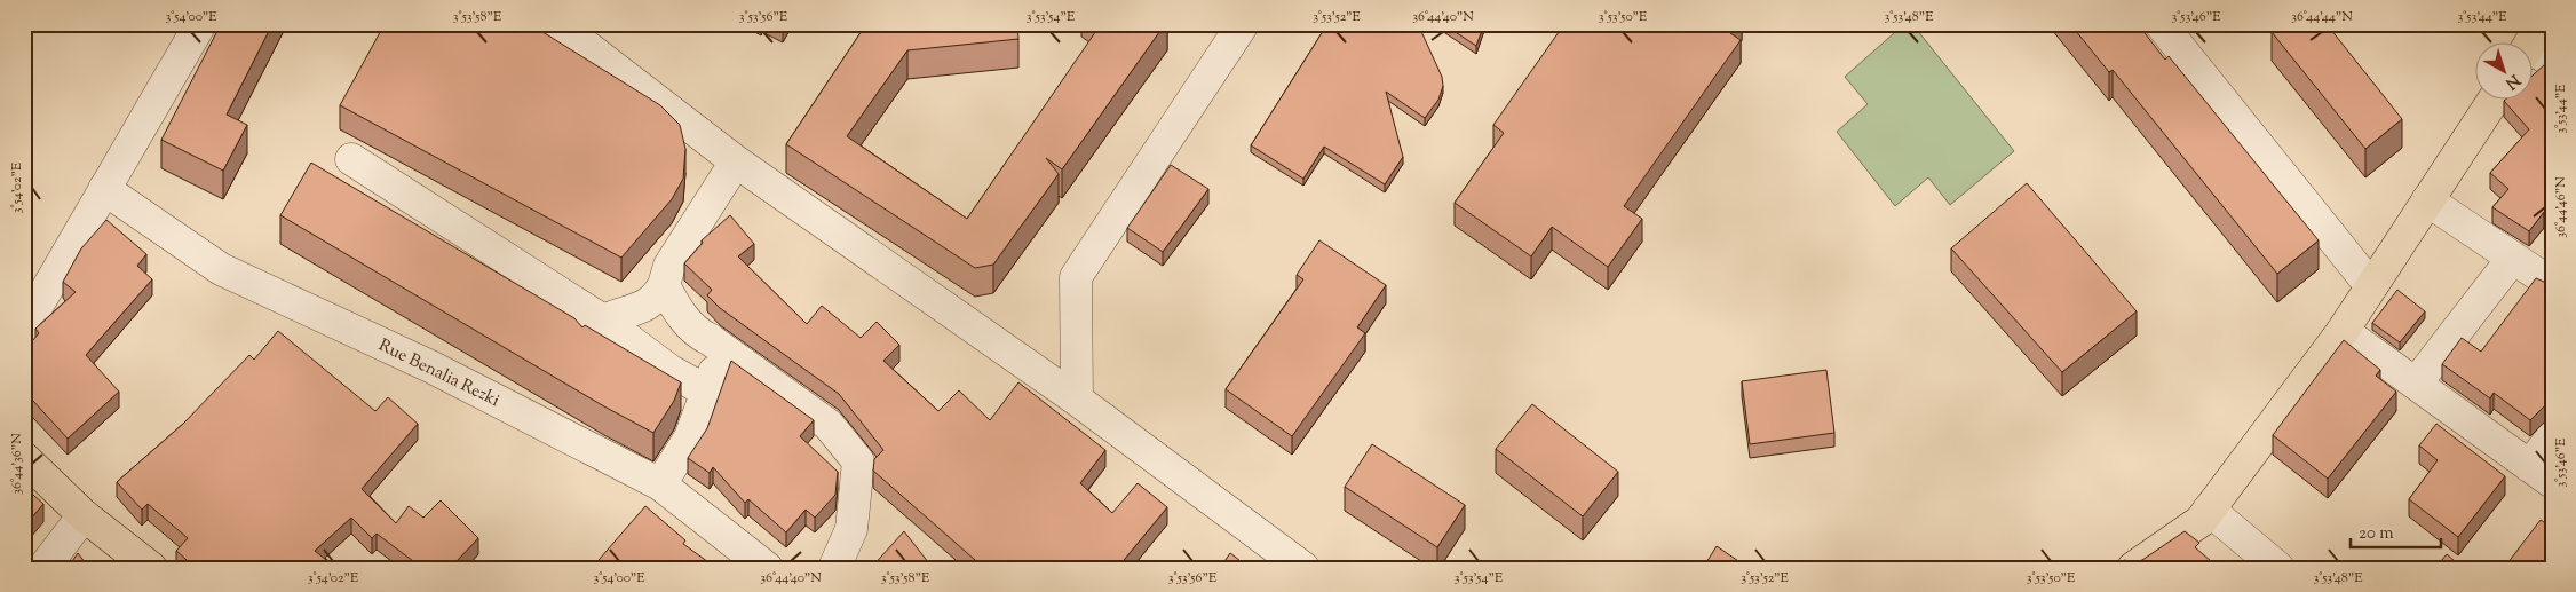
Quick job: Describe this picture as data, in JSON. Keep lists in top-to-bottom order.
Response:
{
  "streets": {
    "street": ["Rue Benalia Rezki"]
  },
  "scale_bar": "20 m",
  "north": "bottom right",
  "coordinates": [
    "3°54'00\"E",
    "3°53'58\"E",
    "3°53'56\"E",
    "3°53'54\"E",
    "3°53'52\"E",
    "36°44'40\"N",
    "3°53'50\"E",
    "3°53'48\"E",
    "3°53'46\"E",
    "36°44'44\"N",
    "3°53'44\"E",
    "3°54'02\"E",
    "36°44'46\"N",
    "36°44'36\"N"
  ]
}
